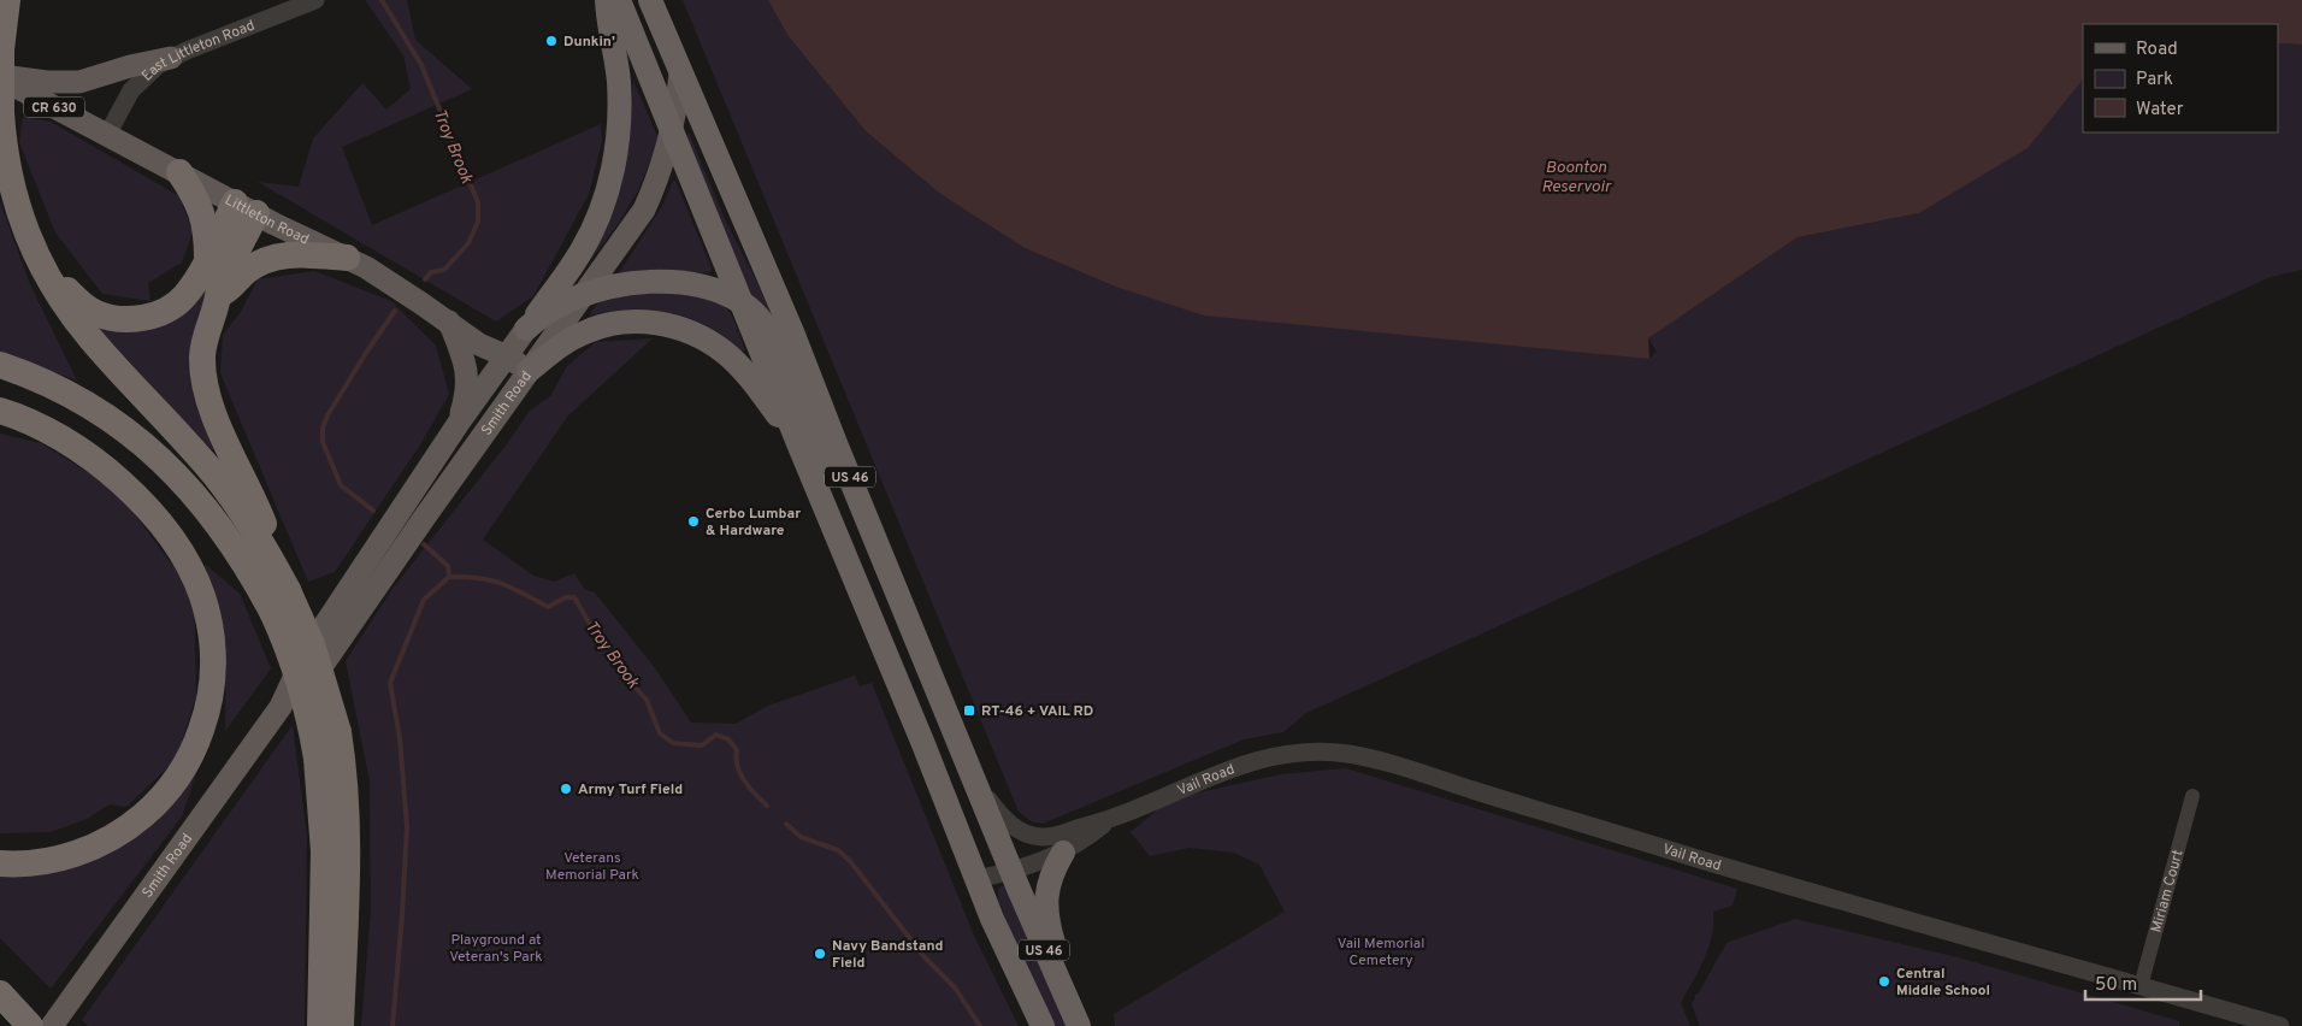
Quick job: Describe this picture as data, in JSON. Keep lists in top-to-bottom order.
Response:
{
  "streets": {
    "highway": ["US 46"],
    "main road": ["CR 630", "Littleton Road", "Smith Road"],
    "street": ["East Littleton Road", "Vail Road", "Miriam Court"]
  },
  "crossings": [
    ["East Littleton Road", "Littleton Road"],
    ["Littleton Road", "Smith Road"],
    ["Smith Road", "US 46"],
    ["US 46", "Vail Road"],
    ["Vail Road", "Miriam Court"]
  ],
  "water": ["Troy Brook", "Boonton Reservoir"],
  "parks": ["Veterans Memorial Park", "Playground at Veteran's Park", "Vail Memorial Cemetery"],
  "places": {
    "other": [
      "Dunkin'",
      "Cerbo Lumbar & Hardware",
      "Army Turf Field",
      "Navy Bandstand Field",
      "Central Middle School"
    ],
    "transit": ["RT-46 + VAIL RD"]
  },
  "legend": ["Road", "Park", "Water"],
  "scale_bar": "50 m"
}
